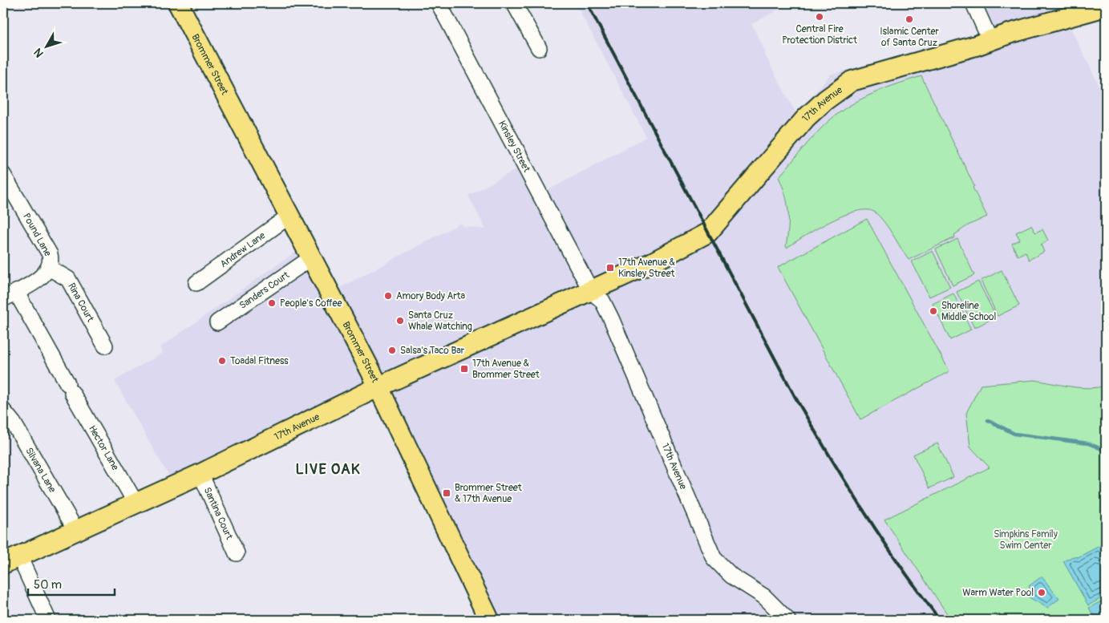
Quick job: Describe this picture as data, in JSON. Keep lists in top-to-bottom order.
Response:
{
  "streets": {
    "main road": ["Brommer Street", "17th Avenue"],
    "street": [
      "Kinsley Street",
      "Pound Lane",
      "Andrew Lane",
      "Sanders Court",
      "Rina Court",
      "Hector Lane",
      "Silvana Lane",
      "Santina Court"
    ]
  },
  "crossings": [
    ["Brommer Street", "17th Avenue"],
    ["Brommer Street", "Andrew Lane"],
    ["Brommer Street", "Sanders Court"],
    ["17th Avenue", "Kinsley Street"],
    ["17th Avenue", "Hector Lane"],
    ["17th Avenue", "Silvana Lane"],
    ["17th Avenue", "Santina Court"],
    ["Pound Lane", "Rina Court"],
    ["Pound Lane", "Hector Lane"]
  ],
  "districts": ["LIVE OAK"],
  "parks": ["Simpkins Family Swim Center"],
  "places": {
    "other": [
      "Central Fire Protection District",
      "Islamic Center of Santa Cruz",
      "Amory Body Arta",
      "People's Coffee",
      "Shoreline Middle School",
      "Santa Cruz Whale Watching",
      "Salsa's Taco Bar",
      "Toadal Fitness",
      "Warm Water Pool"
    ],
    "transit": ["17th Avenue & Kinsley Street", "17th Avenue & Brommer Street", "Brommer Street & 17th Avenue"]
  },
  "scale_bar": "50 m",
  "north": "bottom left"
}
